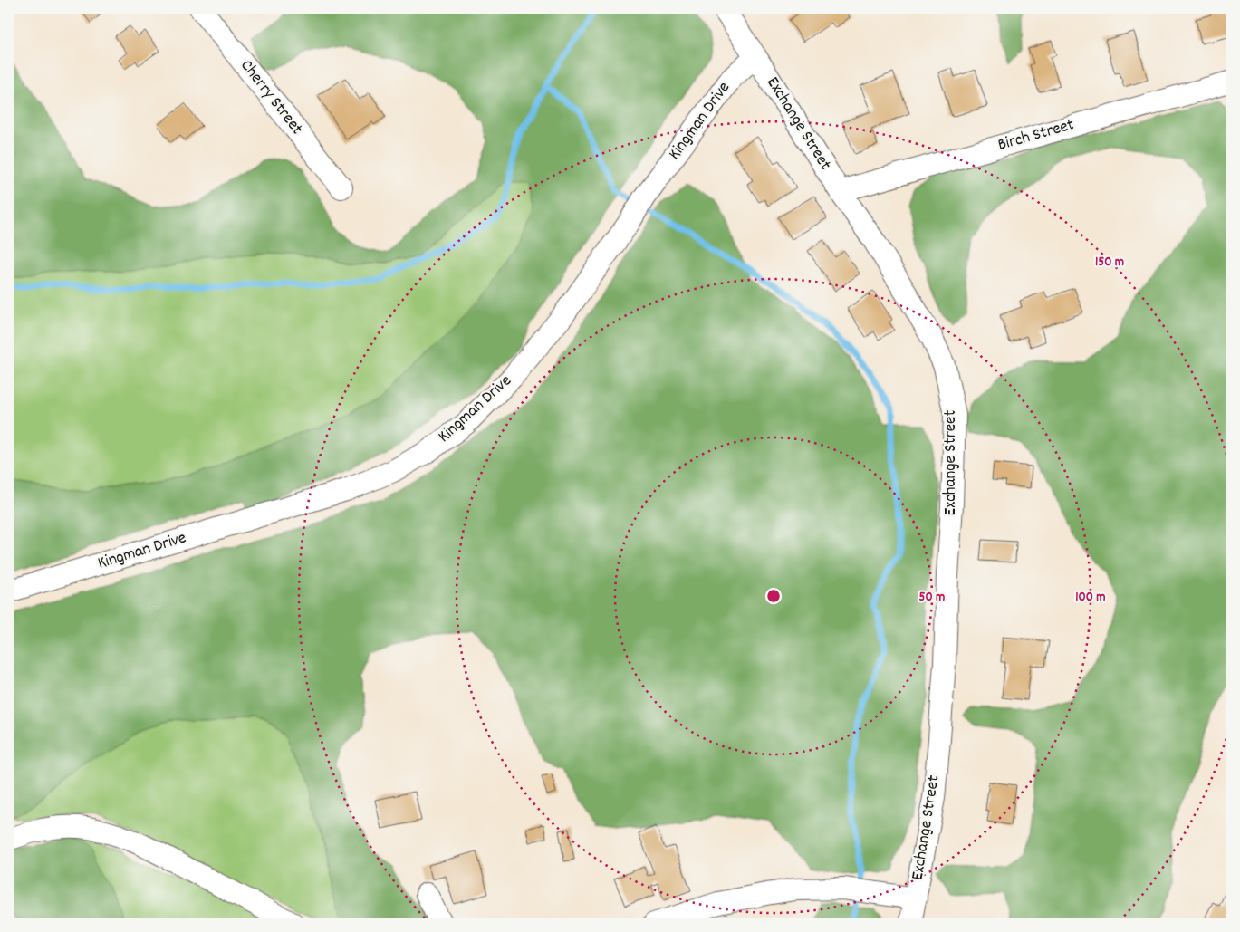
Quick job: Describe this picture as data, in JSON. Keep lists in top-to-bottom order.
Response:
{
  "streets": {
    "street": [
      "Cherry Street",
      "Kingman Drive",
      "Exchange Street",
      "Birch Street"
    ]
  },
  "crossings": [
    ["Kingman Drive", "Exchange Street"],
    ["Exchange Street", "Birch Street"]
  ],
  "rings": ["150 m", "50 m", "100 m"]
}
